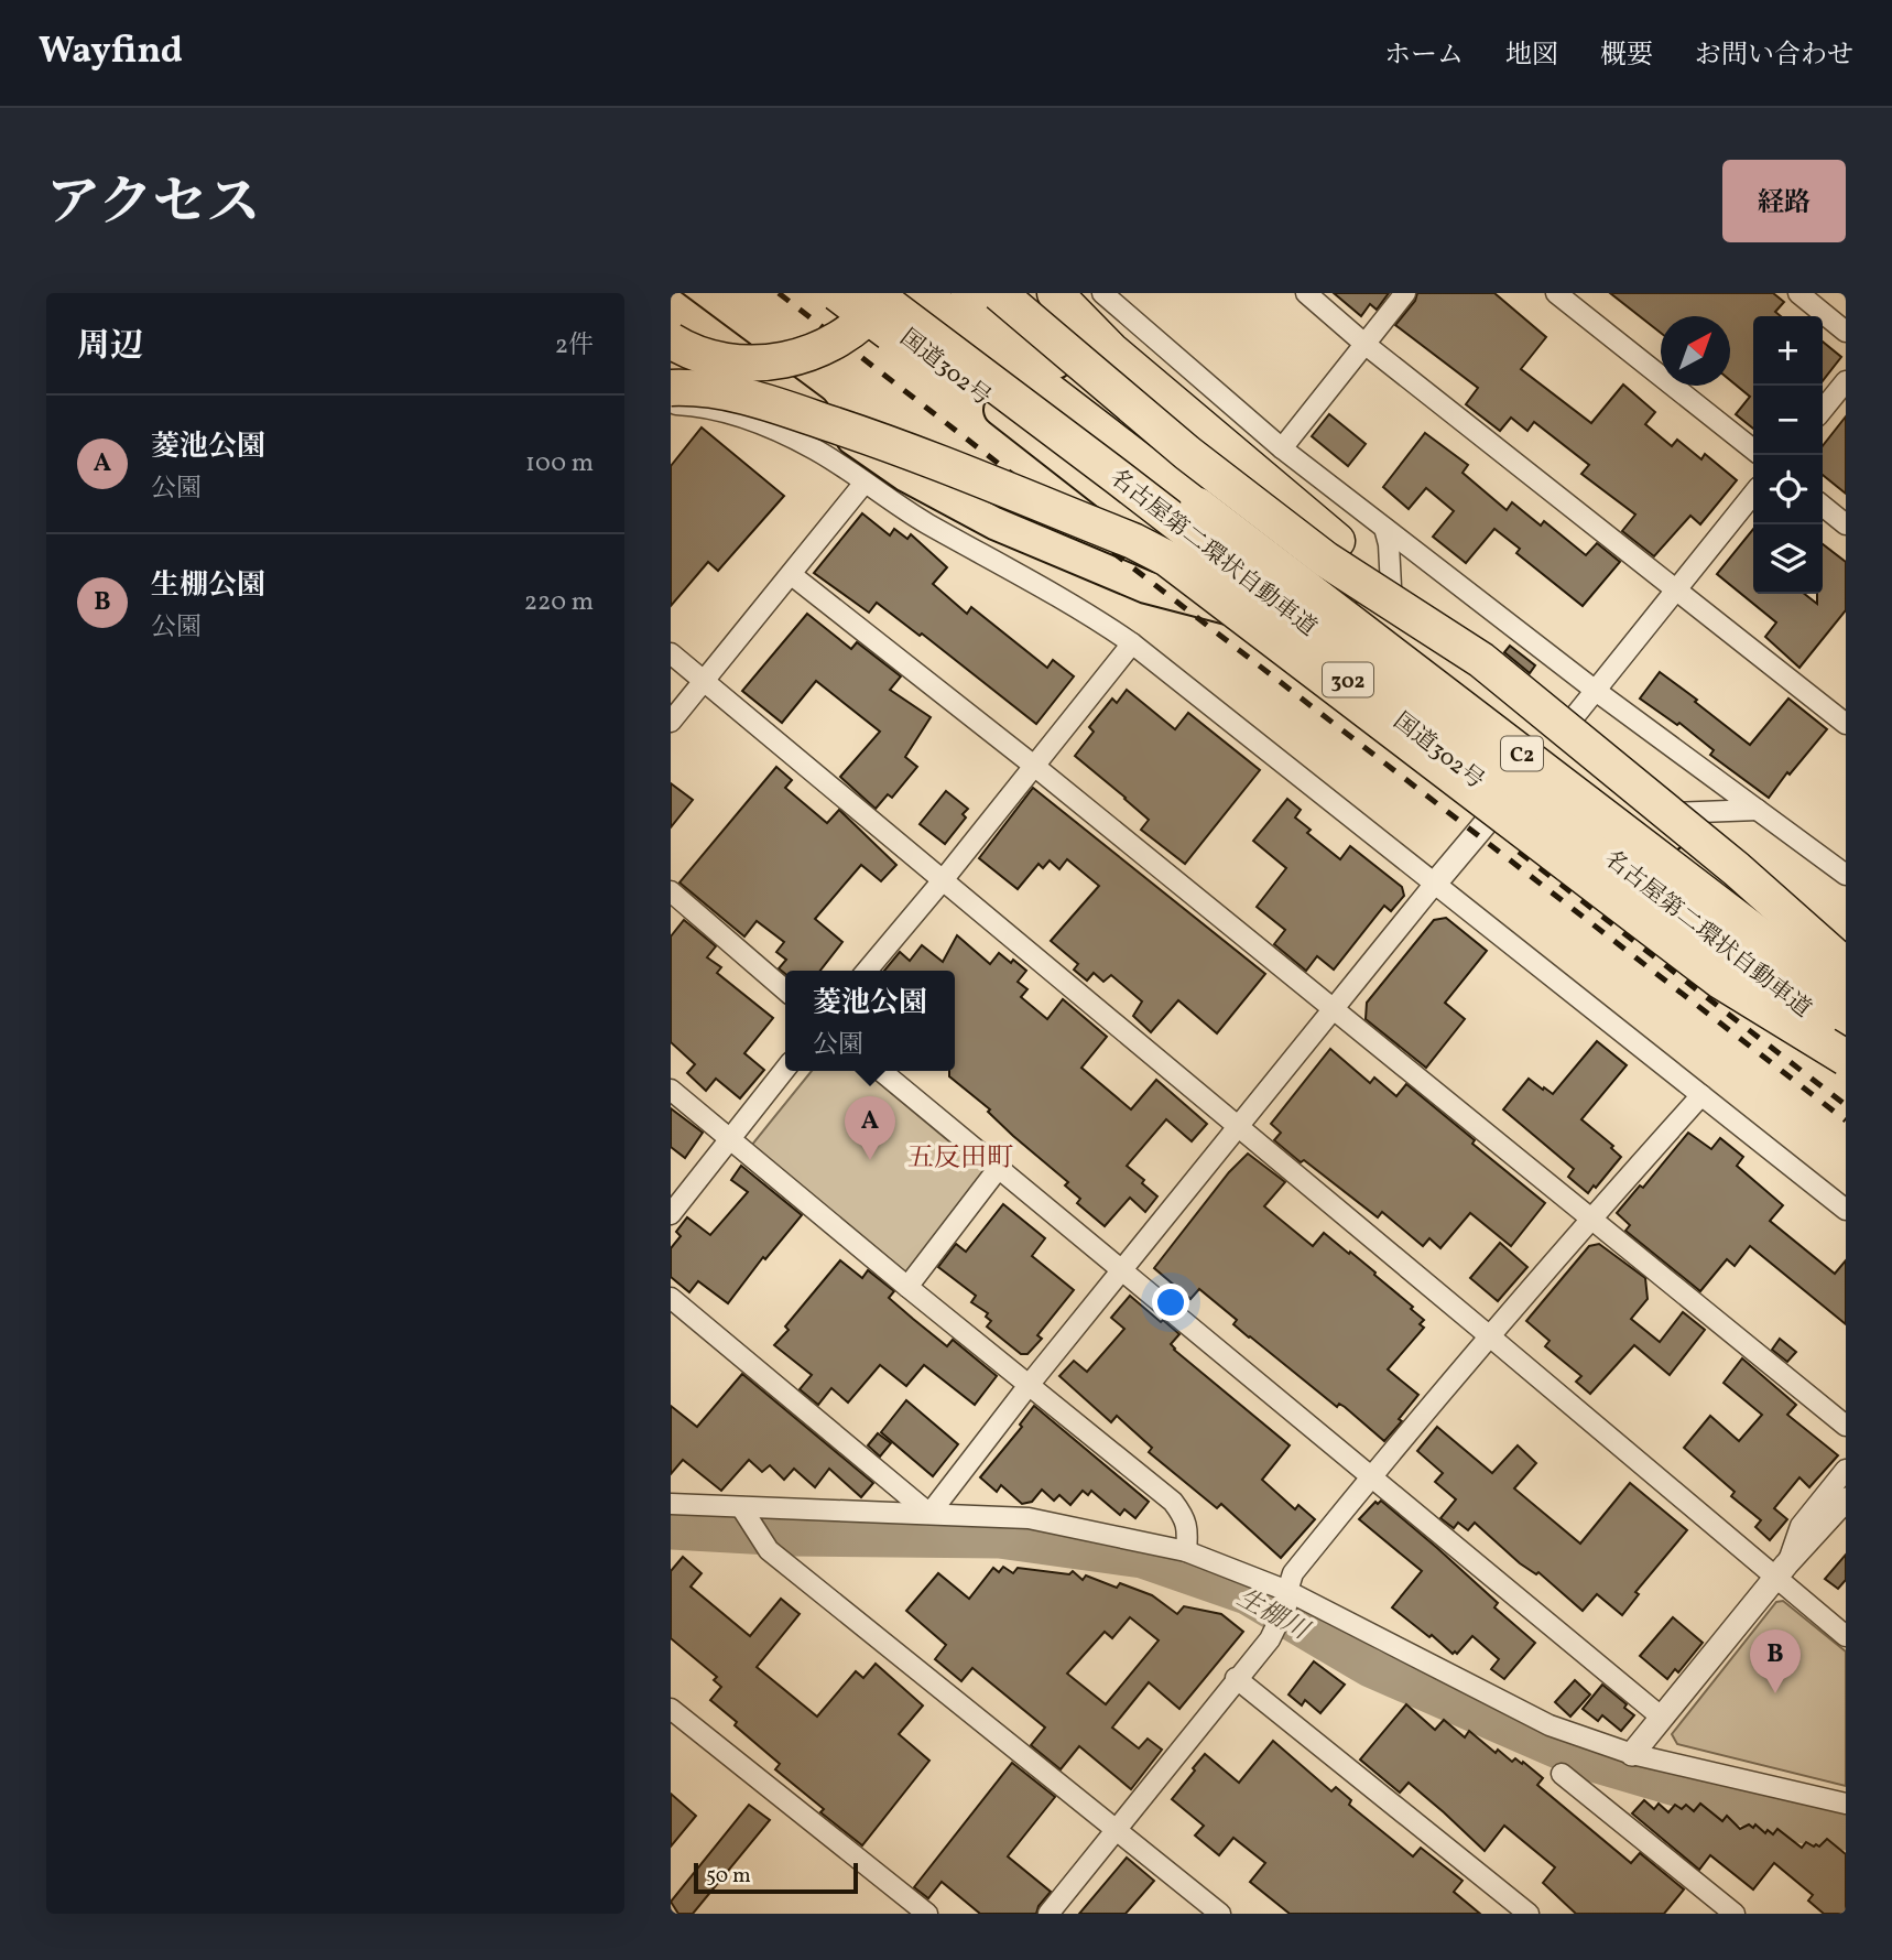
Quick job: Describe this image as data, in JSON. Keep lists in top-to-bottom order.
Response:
{
  "streets": {
    "highway": [
      "国道302号",
      "名古屋第二環状自動車道",
      "302",
      "C2"
    ]
  },
  "districts": ["五反田町"],
  "water": ["生棚川"],
  "scale_bar": "50 m",
  "north": "top right",
  "page": {
    "header": "Wayfind",
    "nav": [
      "ホーム",
      "地図",
      "概要",
      "お問い合わせ"
    ],
    "title": "アクセス",
    "buttons": "経路",
    "heading": ["周辺", "2件"],
    "map_buttons": ["+", "−"],
    "list": [
      {
        "mark": "A",
        "name": "菱池公園",
        "note": "公園",
        "value": "100 m"
      },
      {
        "mark": "B",
        "name": "生棚公園",
        "note": "公園",
        "value": "220 m"
      }
    ],
    "popup": ["菱池公園", "公園"],
    "pins": ["A", "B"],
    "scale": "50 m"
  }
}
